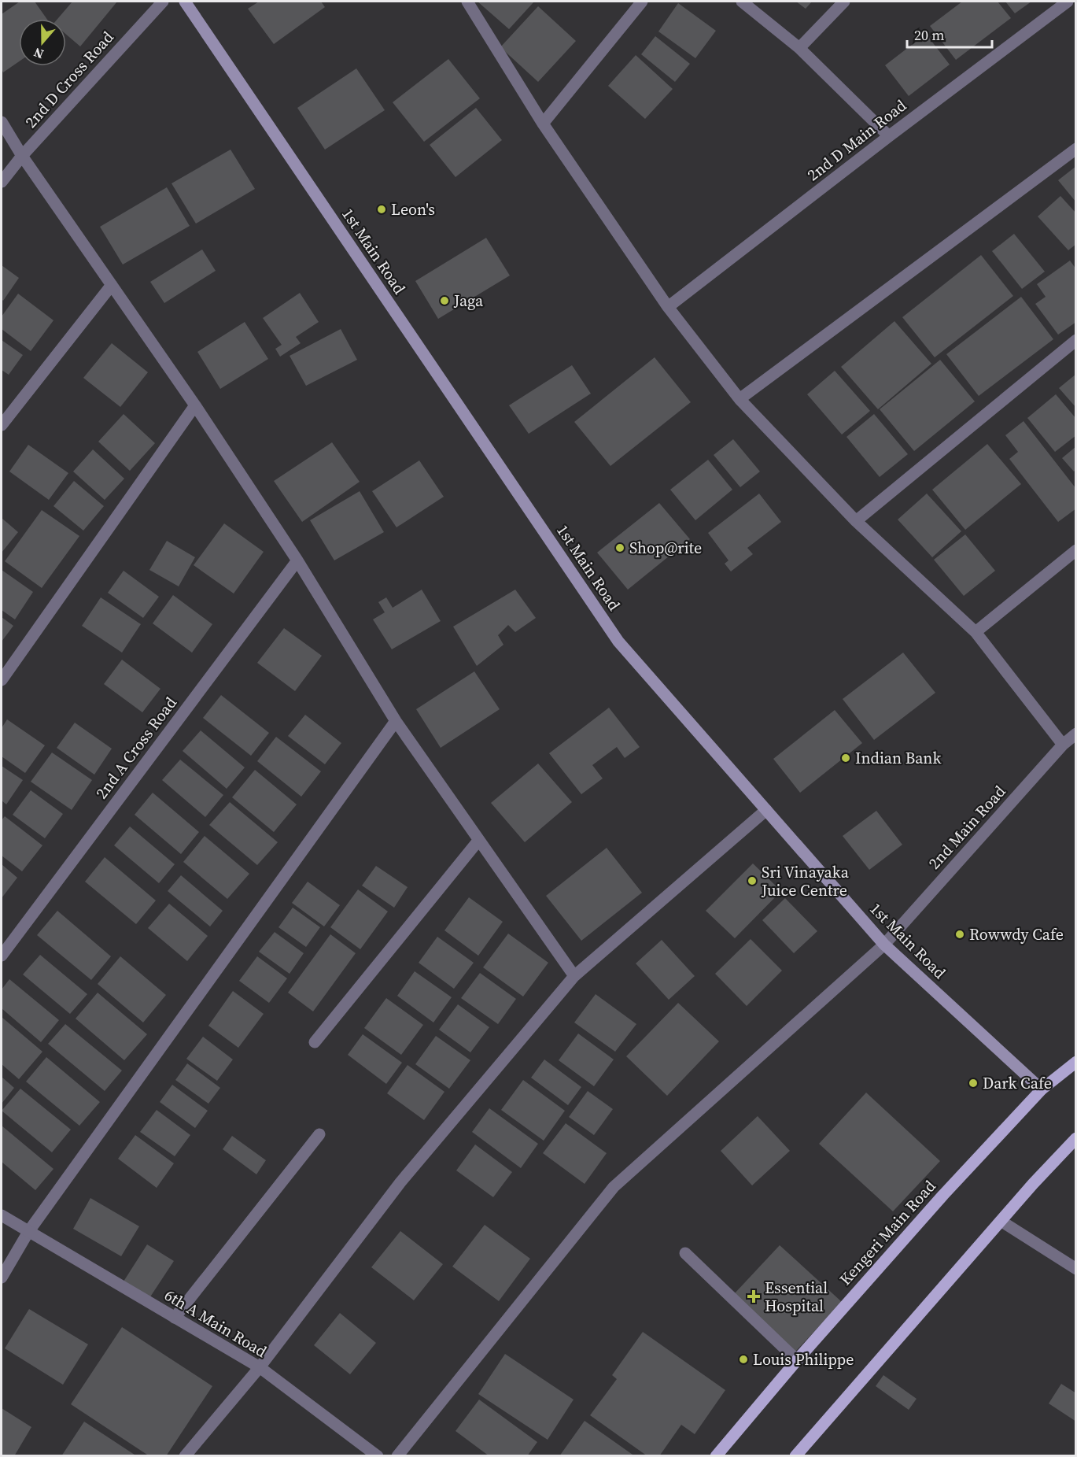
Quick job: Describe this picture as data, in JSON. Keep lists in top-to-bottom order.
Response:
{
  "streets": {
    "main road": ["1st Main Road", "Kengeri Main Road"],
    "street": [
      "2nd D Cross Road",
      "2nd D Main Road",
      "2nd A Cross Road",
      "2nd Main Road",
      "6th A Main Road"
    ]
  },
  "crossings": [
    ["1st Main Road", "2nd Main Road"],
    ["1st Main Road", "Kengeri Main Road"]
  ],
  "places": {
    "other": [
      "Leon's",
      "Jaga",
      "Shop@rite",
      "Indian Bank",
      "Sri Vinayaka Juice Centre",
      "Rowwdy Cafe",
      "Dark Cafe",
      "Louis Philippe"
    ],
    "health": ["Essential Hospital"]
  },
  "scale_bar": "20 m",
  "north": "bottom"
}
